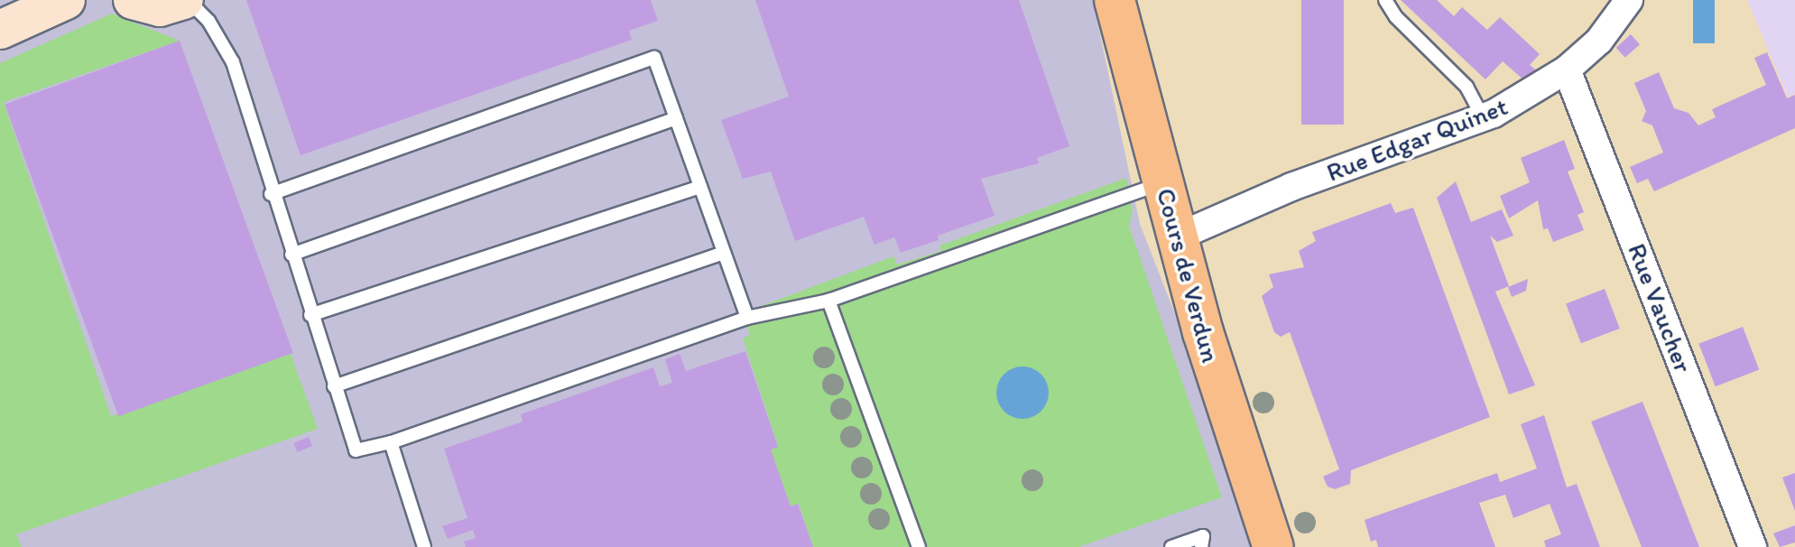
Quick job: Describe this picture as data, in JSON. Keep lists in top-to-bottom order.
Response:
{
  "streets": {
    "main road": ["Cours de Verdun"],
    "street": ["Rue Edgar Quinet", "Rue Vaucher"]
  },
  "crossings": [
    ["Rue Edgar Quinet", "Cours de Verdun"],
    ["Rue Edgar Quinet", "Rue Vaucher"]
  ]
}
